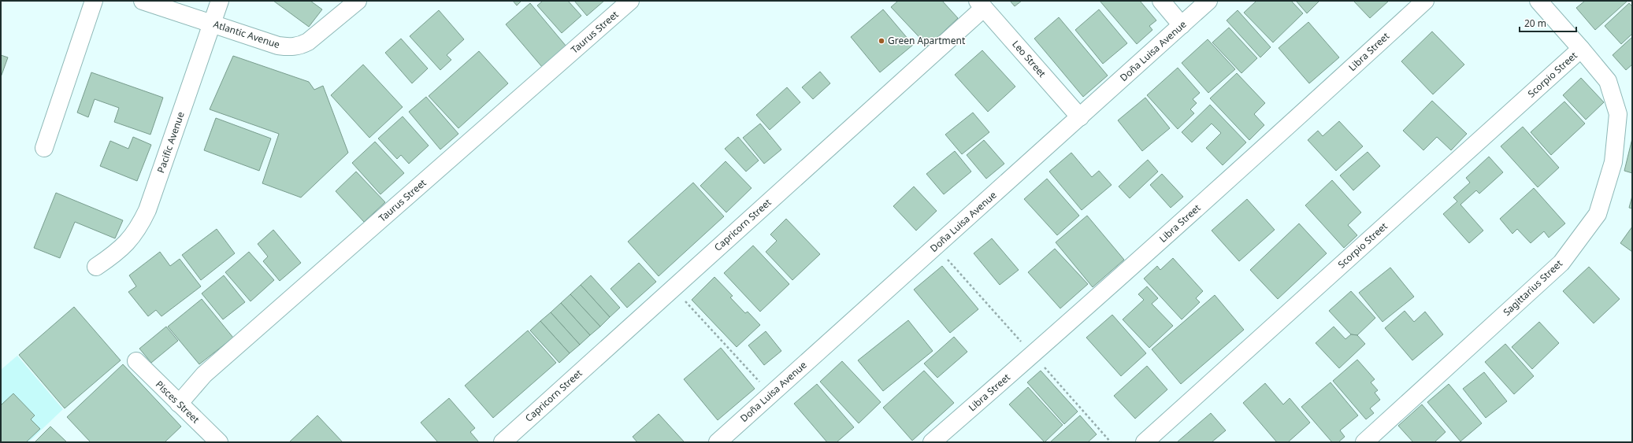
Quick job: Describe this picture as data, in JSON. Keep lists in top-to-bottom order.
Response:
{
  "streets": {
    "street": [
      "Taurus Street",
      "Atlantic Avenue",
      "Doña Luisa Avenue",
      "Libra Street",
      "Leo Street",
      "Scorpio Street",
      "Pacific Avenue",
      "Capricorn Street",
      "Sagittarius Street",
      "Pisces Street"
    ]
  },
  "crossings": [
    ["Taurus Street", "Pisces Street"],
    ["Atlantic Avenue", "Pacific Avenue"],
    ["Doña Luisa Avenue", "Leo Street"],
    ["Leo Street", "Capricorn Street"],
    ["Scorpio Street", "Sagittarius Street"]
  ],
  "places": ["Green Apartment"],
  "scale_bar": "20 m"
}
